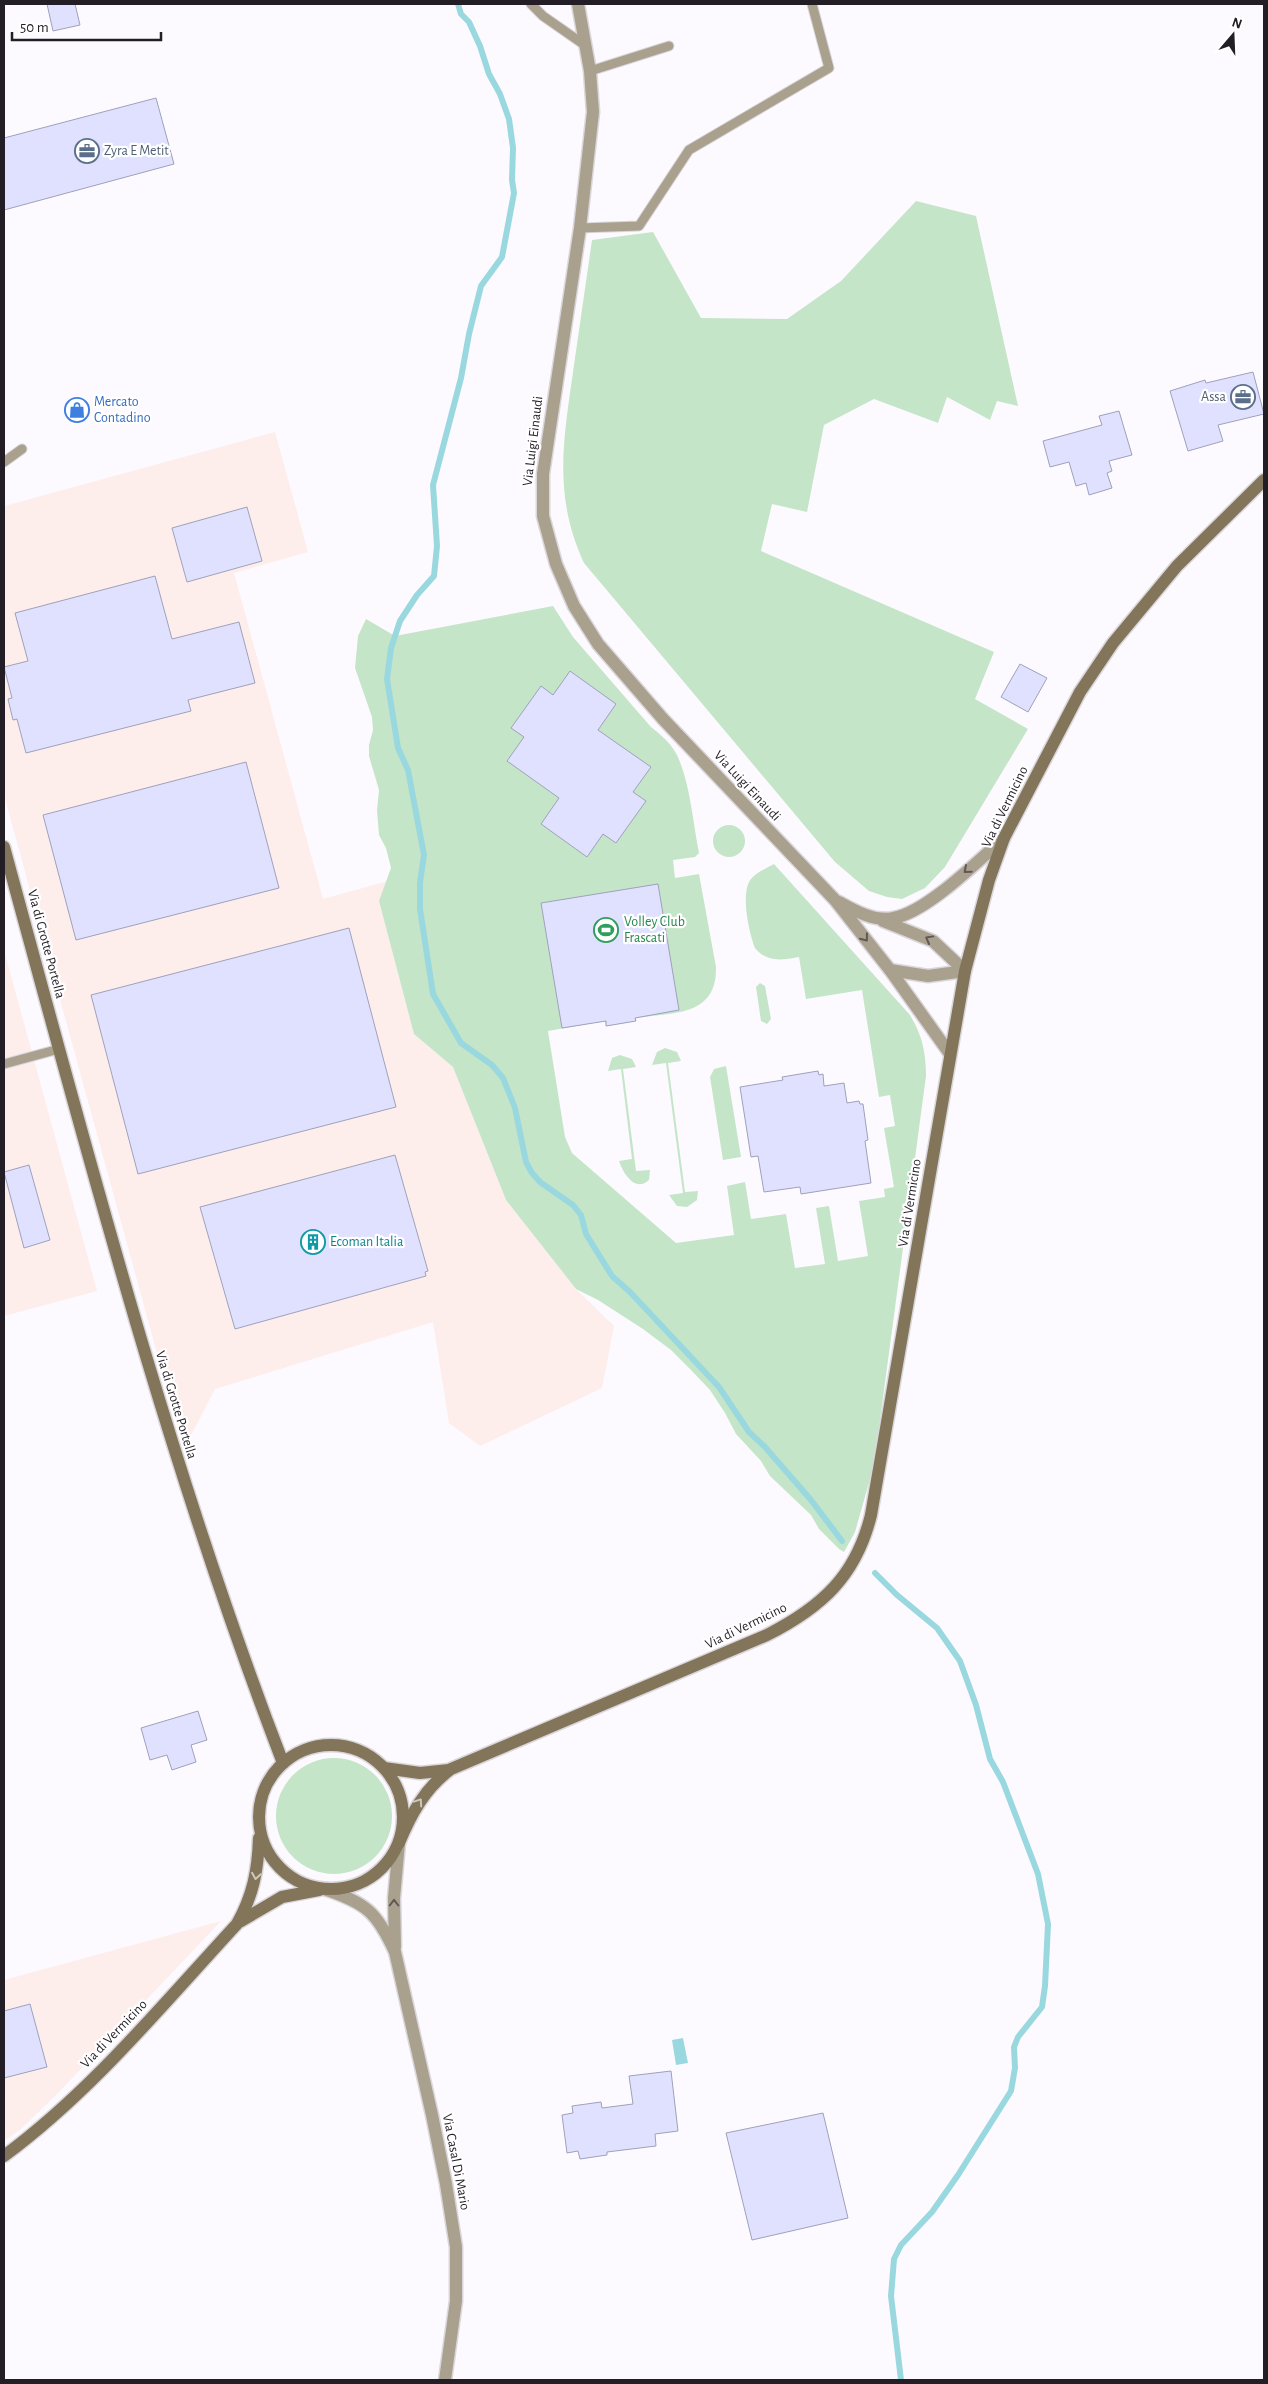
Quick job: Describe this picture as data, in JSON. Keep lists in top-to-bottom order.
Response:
{
  "streets": {
    "main road": ["Via di Vermicino", "Via di Grotte Portella"],
    "street": ["Via Luigi Einaudi", "Via Casal Di Mario"]
  },
  "crossings": [
    ["Via Luigi Einaudi", "Via di Vermicino"],
    ["Via di Vermicino", "Via di Grotte Portella"],
    ["Via di Vermicino", "Via Casal Di Mario"],
    ["Via di Grotte Portella", "Via Casal Di Mario"]
  ],
  "places": {
    "office": ["Zyra E Metit", "Assa"],
    "shop": ["Mercato Contadino"],
    "sports": ["Volley Club Frascati"],
    "building": ["Ecoman Italia"]
  },
  "scale_bar": "50 m",
  "north": "top"
}
